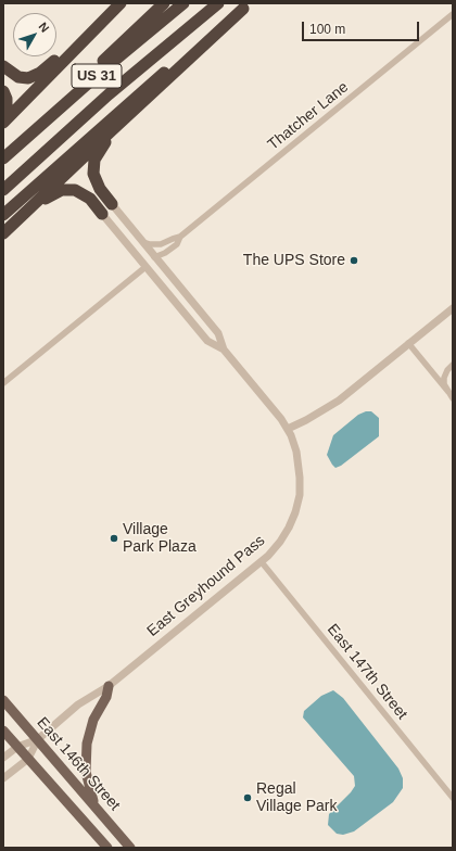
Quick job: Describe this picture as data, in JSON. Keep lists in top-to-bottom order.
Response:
{
  "streets": {
    "highway": ["US 31"],
    "main road": ["East 146th Street"],
    "street": ["Thatcher Lane", "East Greyhound Pass", "East 147th Street"]
  },
  "crossings": [
    ["Thatcher Lane", "East Greyhound Pass"],
    ["East Greyhound Pass", "East 147th Street"],
    ["East Greyhound Pass", "East 146th Street"]
  ],
  "places": ["The UPS Store", "Village Park Plaza", "Regal Village Park"],
  "scale_bar": "100 m",
  "north": "top right"
}
